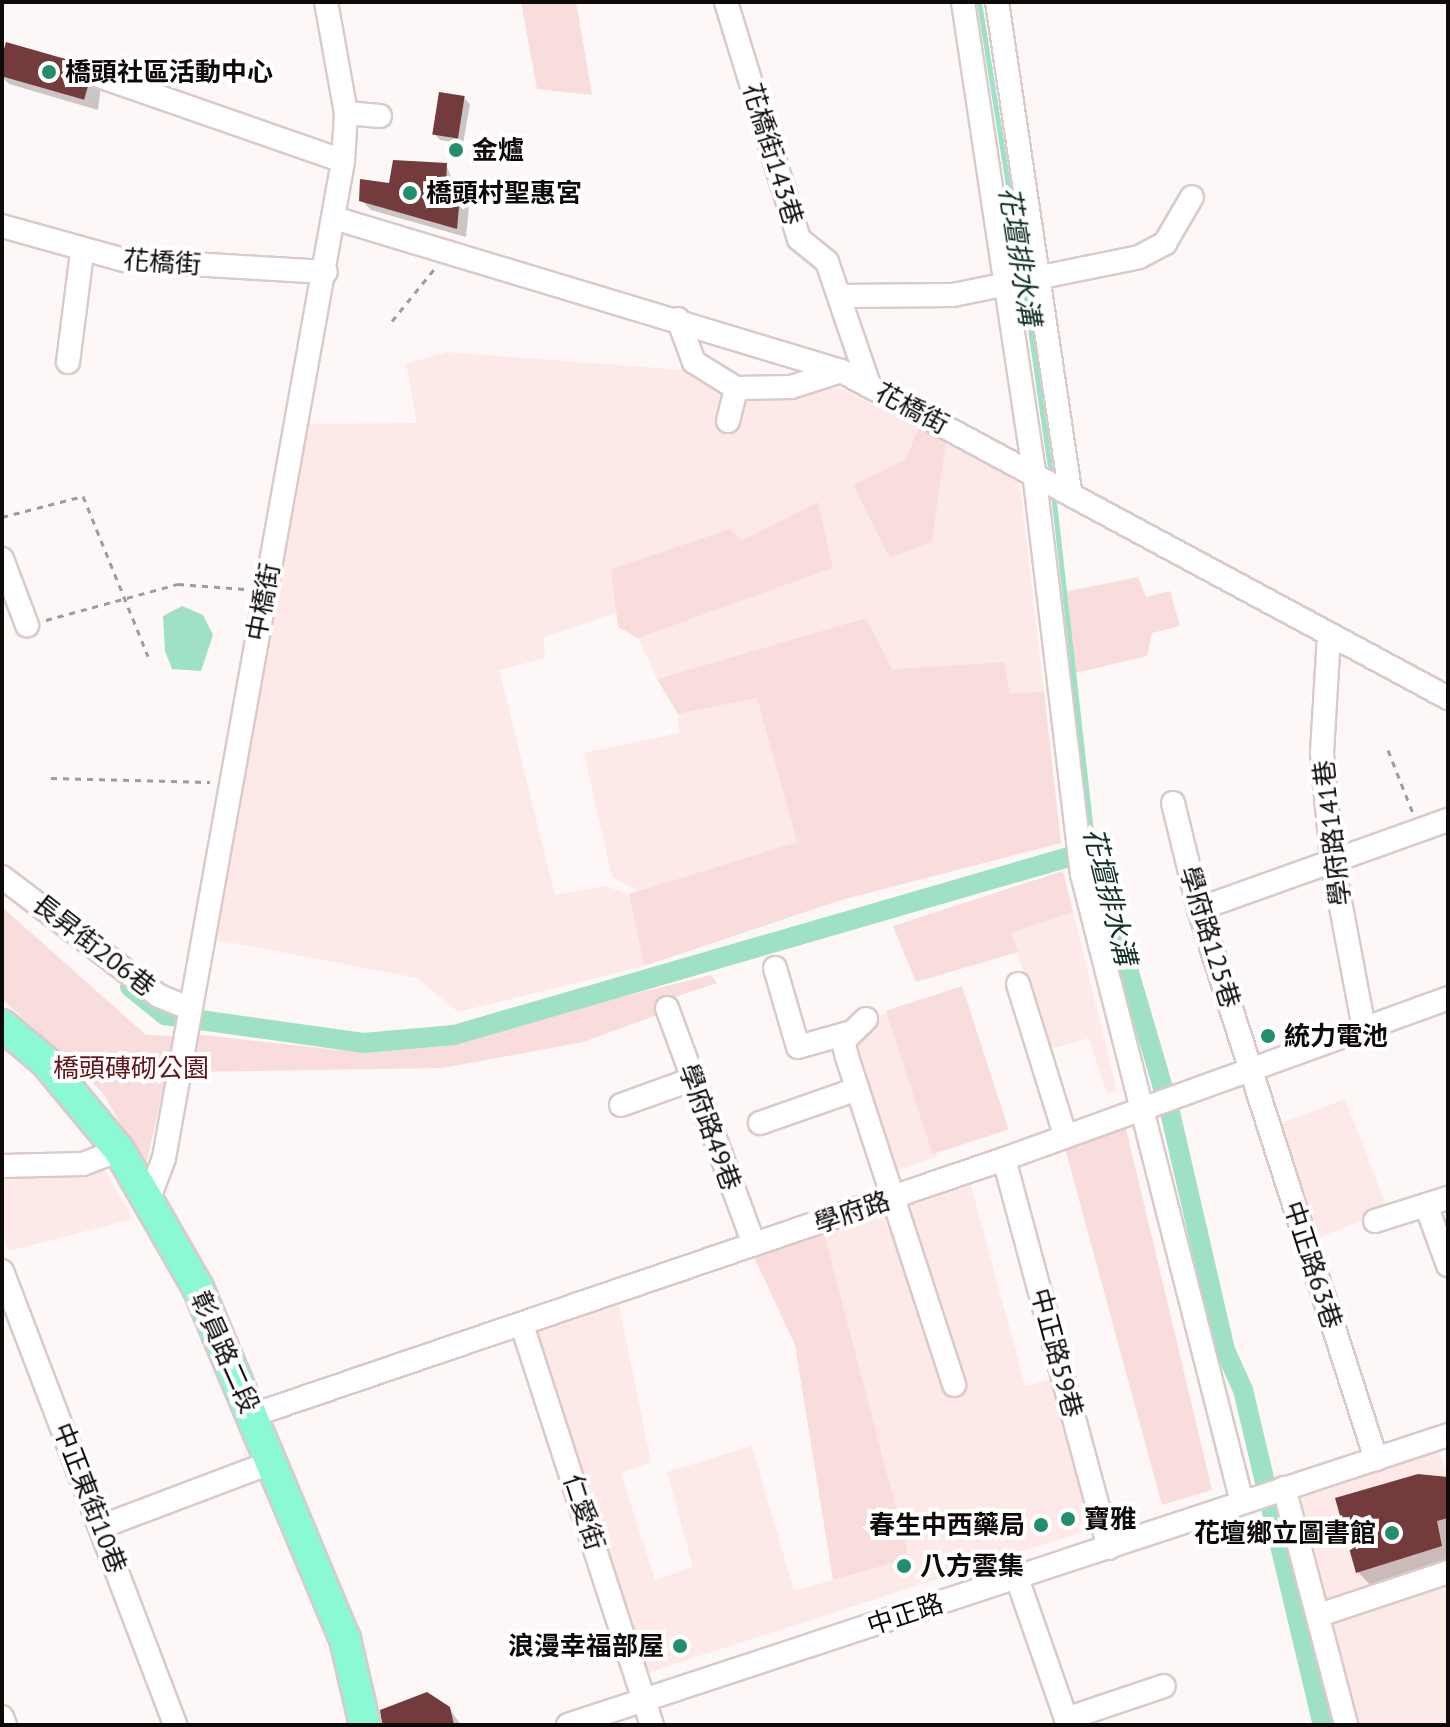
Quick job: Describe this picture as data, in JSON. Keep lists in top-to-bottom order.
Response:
{
  "streets": {
    "main road": ["彰員路二段"],
    "street": [
      "花橋街143巷",
      "花橋街",
      "中橋街",
      "學府路141巷",
      "學府路125巷",
      "長昇街206巷",
      "學府路49巷",
      "學府路",
      "中正路63巷",
      "中正路59巷",
      "中正東街10巷",
      "仁愛街",
      "中正路"
    ]
  },
  "crossings": [
    ["花橋街143巷", "花橋街"],
    ["花橋街", "中橋街"],
    ["花橋街", "學府路141巷"],
    ["中橋街", "長昇街206巷"],
    ["中橋街", "彰員路二段"],
    ["學府路141巷", "學府路"],
    ["學府路125巷", "學府路"],
    ["學府路125巷", "中正路63巷"],
    ["學府路49巷", "學府路"],
    ["學府路", "中正路63巷"],
    ["學府路", "彰員路二段"],
    ["學府路", "中正路59巷"],
    ["學府路", "仁愛街"],
    ["中正路59巷", "中正路"],
    ["仁愛街", "中正路"]
  ],
  "water": ["花壇排水溝"],
  "parks": ["橋頭磚砌公園"],
  "places": [
    "橋頭社區活動中心",
    "金爐",
    "橋頭村聖惠宮",
    "統力電池",
    "寶雅",
    "春生中西藥局",
    "花壇鄉立圖書館",
    "八方雲集",
    "浪漫幸福部屋"
  ]
}
